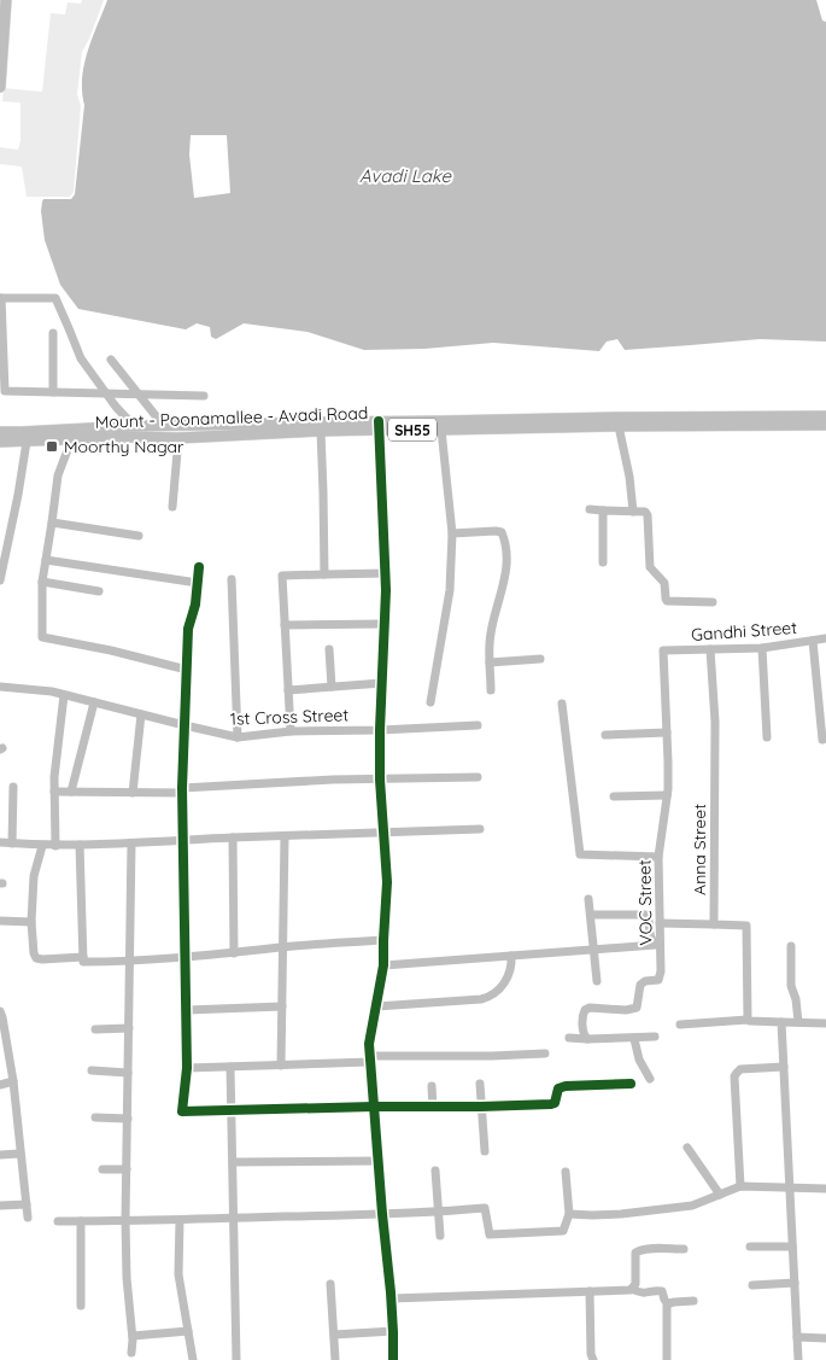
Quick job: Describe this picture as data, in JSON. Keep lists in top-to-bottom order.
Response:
{
  "streets": {
    "main road": ["Mount - Poonamallee - Avadi Road", "SH55"],
    "street": [
      "Gandhi Street",
      "1st Cross Street",
      "Anna Street",
      "VOC Street"
    ]
  },
  "crossings": [
    ["Gandhi Street", "Anna Street"],
    ["Gandhi Street", "VOC Street"]
  ],
  "water": ["Avadi Lake"],
  "places": {
    "transit": ["Moorthy Nagar"]
  }
}
